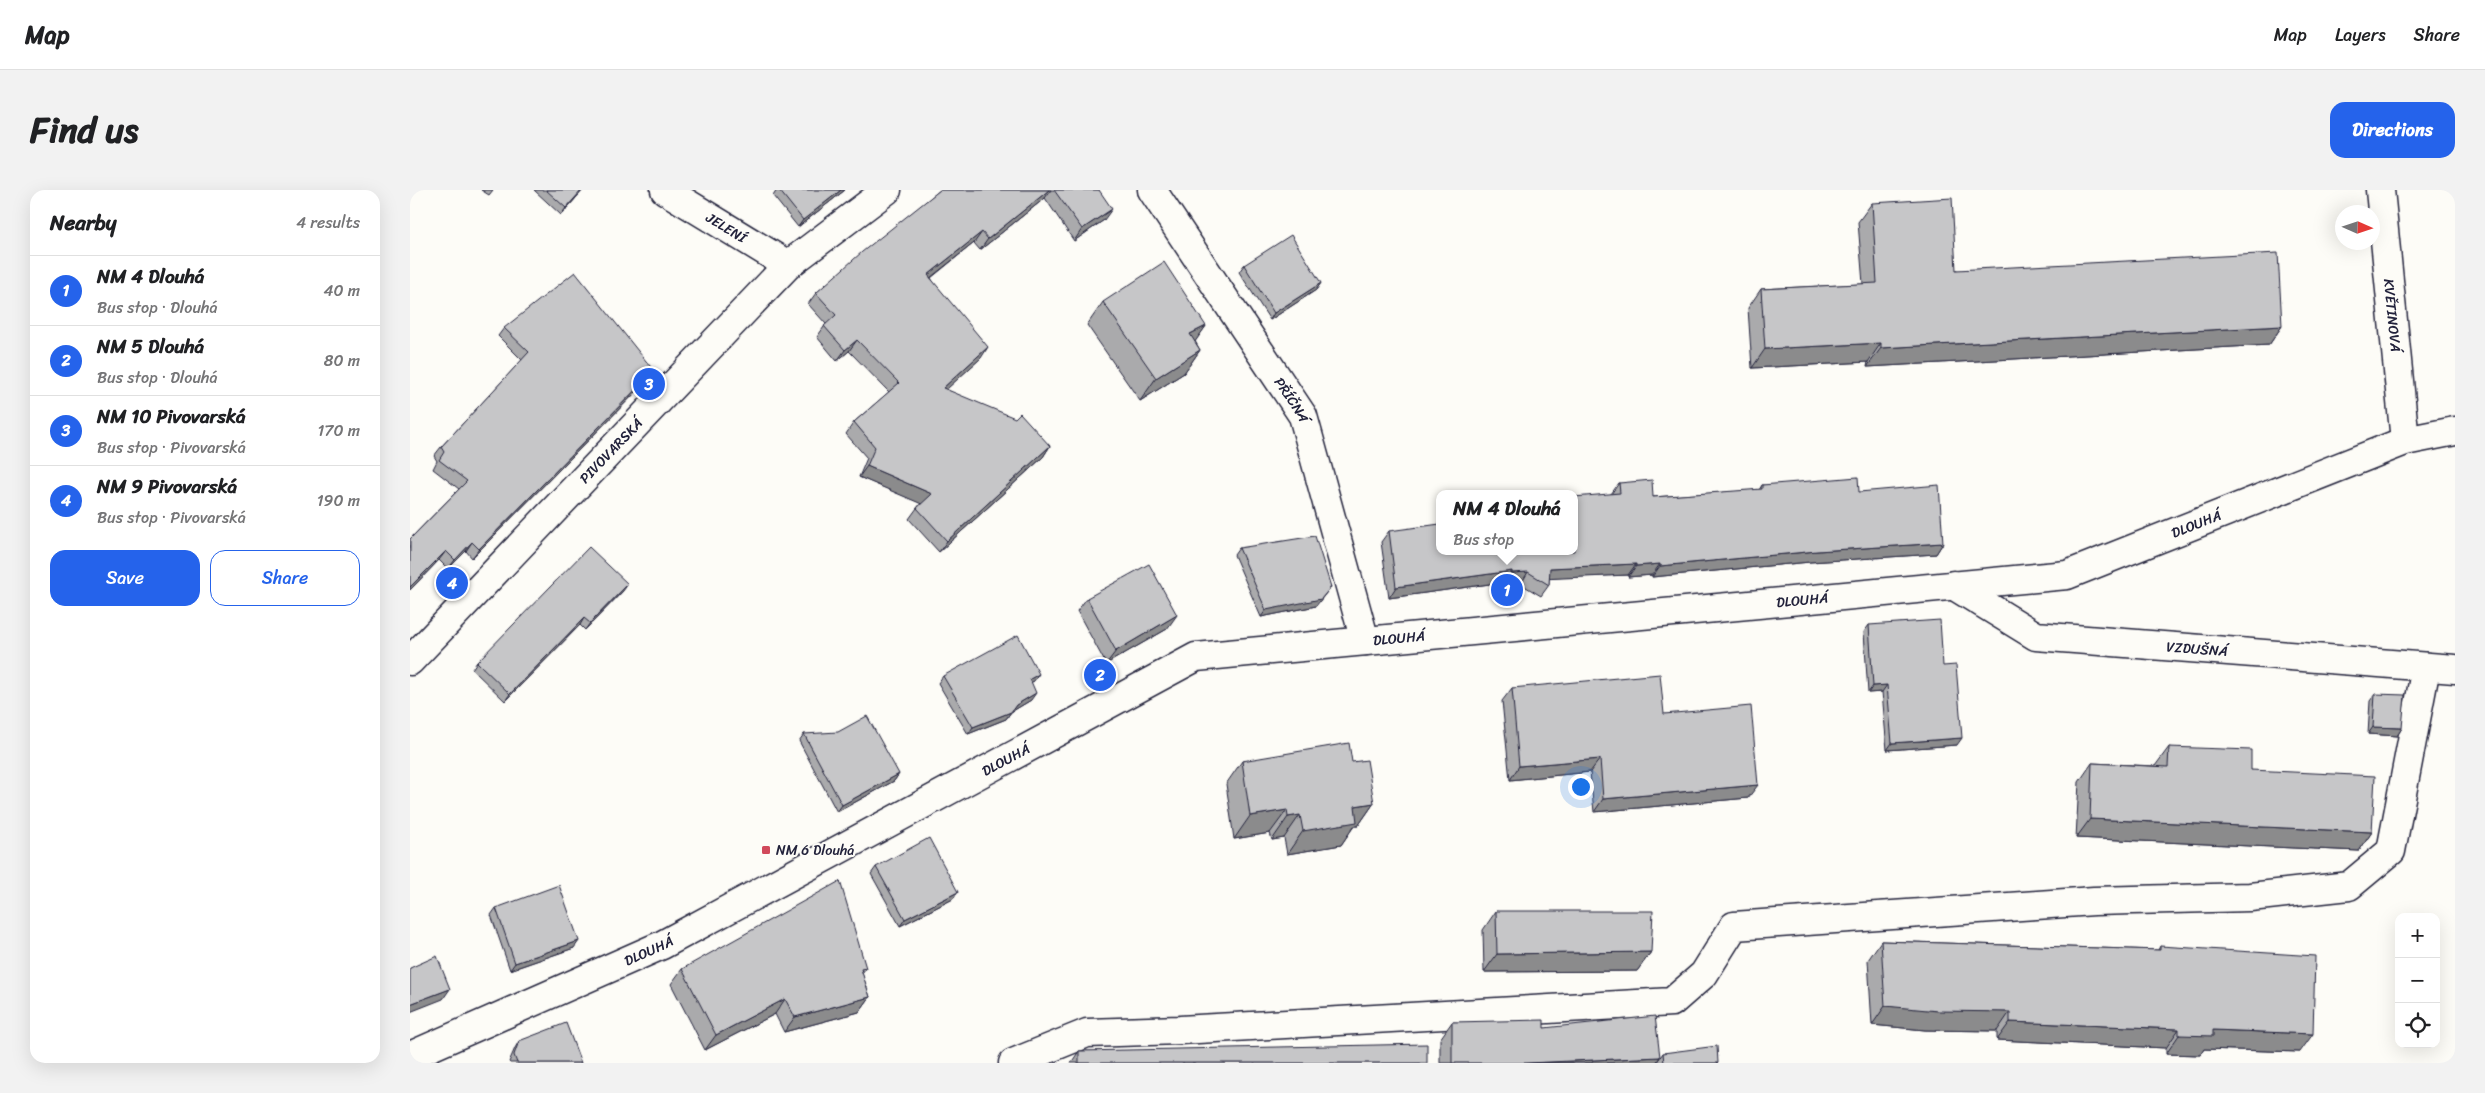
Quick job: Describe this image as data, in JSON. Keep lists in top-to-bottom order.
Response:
{
  "streets": {
    "street": [
      "JELENÍ",
      "KVĚTINOVÁ",
      "PŘÍČNÁ",
      "PIVOVARSKÁ",
      "DLOUHÁ",
      "VZDUŠNÁ"
    ]
  },
  "crossings": [
    ["JELENÍ", "PIVOVARSKÁ"],
    ["KVĚTINOVÁ", "DLOUHÁ"],
    ["PŘÍČNÁ", "DLOUHÁ"],
    ["DLOUHÁ", "VZDUŠNÁ"]
  ],
  "places": {
    "transit": ["NM 6 Dlouhá"]
  },
  "north": "right",
  "page": {
    "header": "Map",
    "nav": ["Map", "Layers", "Share"],
    "title": "Find us",
    "buttons": [
      "Directions",
      ["Save", "Share"]
    ],
    "heading": ["Nearby", "4 results"],
    "list": [
      {
        "mark": "1",
        "name": "NM 4 Dlouhá",
        "note": "Bus stop · Dlouhá",
        "value": "40 m"
      },
      {
        "mark": "2",
        "name": "NM 5 Dlouhá",
        "note": "Bus stop · Dlouhá",
        "value": "80 m"
      },
      {
        "mark": "3",
        "name": "NM 10 Pivovarská",
        "note": "Bus stop · Pivovarská",
        "value": "170 m"
      },
      {
        "mark": "4",
        "name": "NM 9 Pivovarská",
        "note": "Bus stop · Pivovarská",
        "value": "190 m"
      }
    ],
    "pins": [
      "3",
      "4",
      "1",
      "2"
    ],
    "popup": ["NM 4 Dlouhá", "Bus stop"],
    "map_buttons": ["+", "−"]
  }
}
